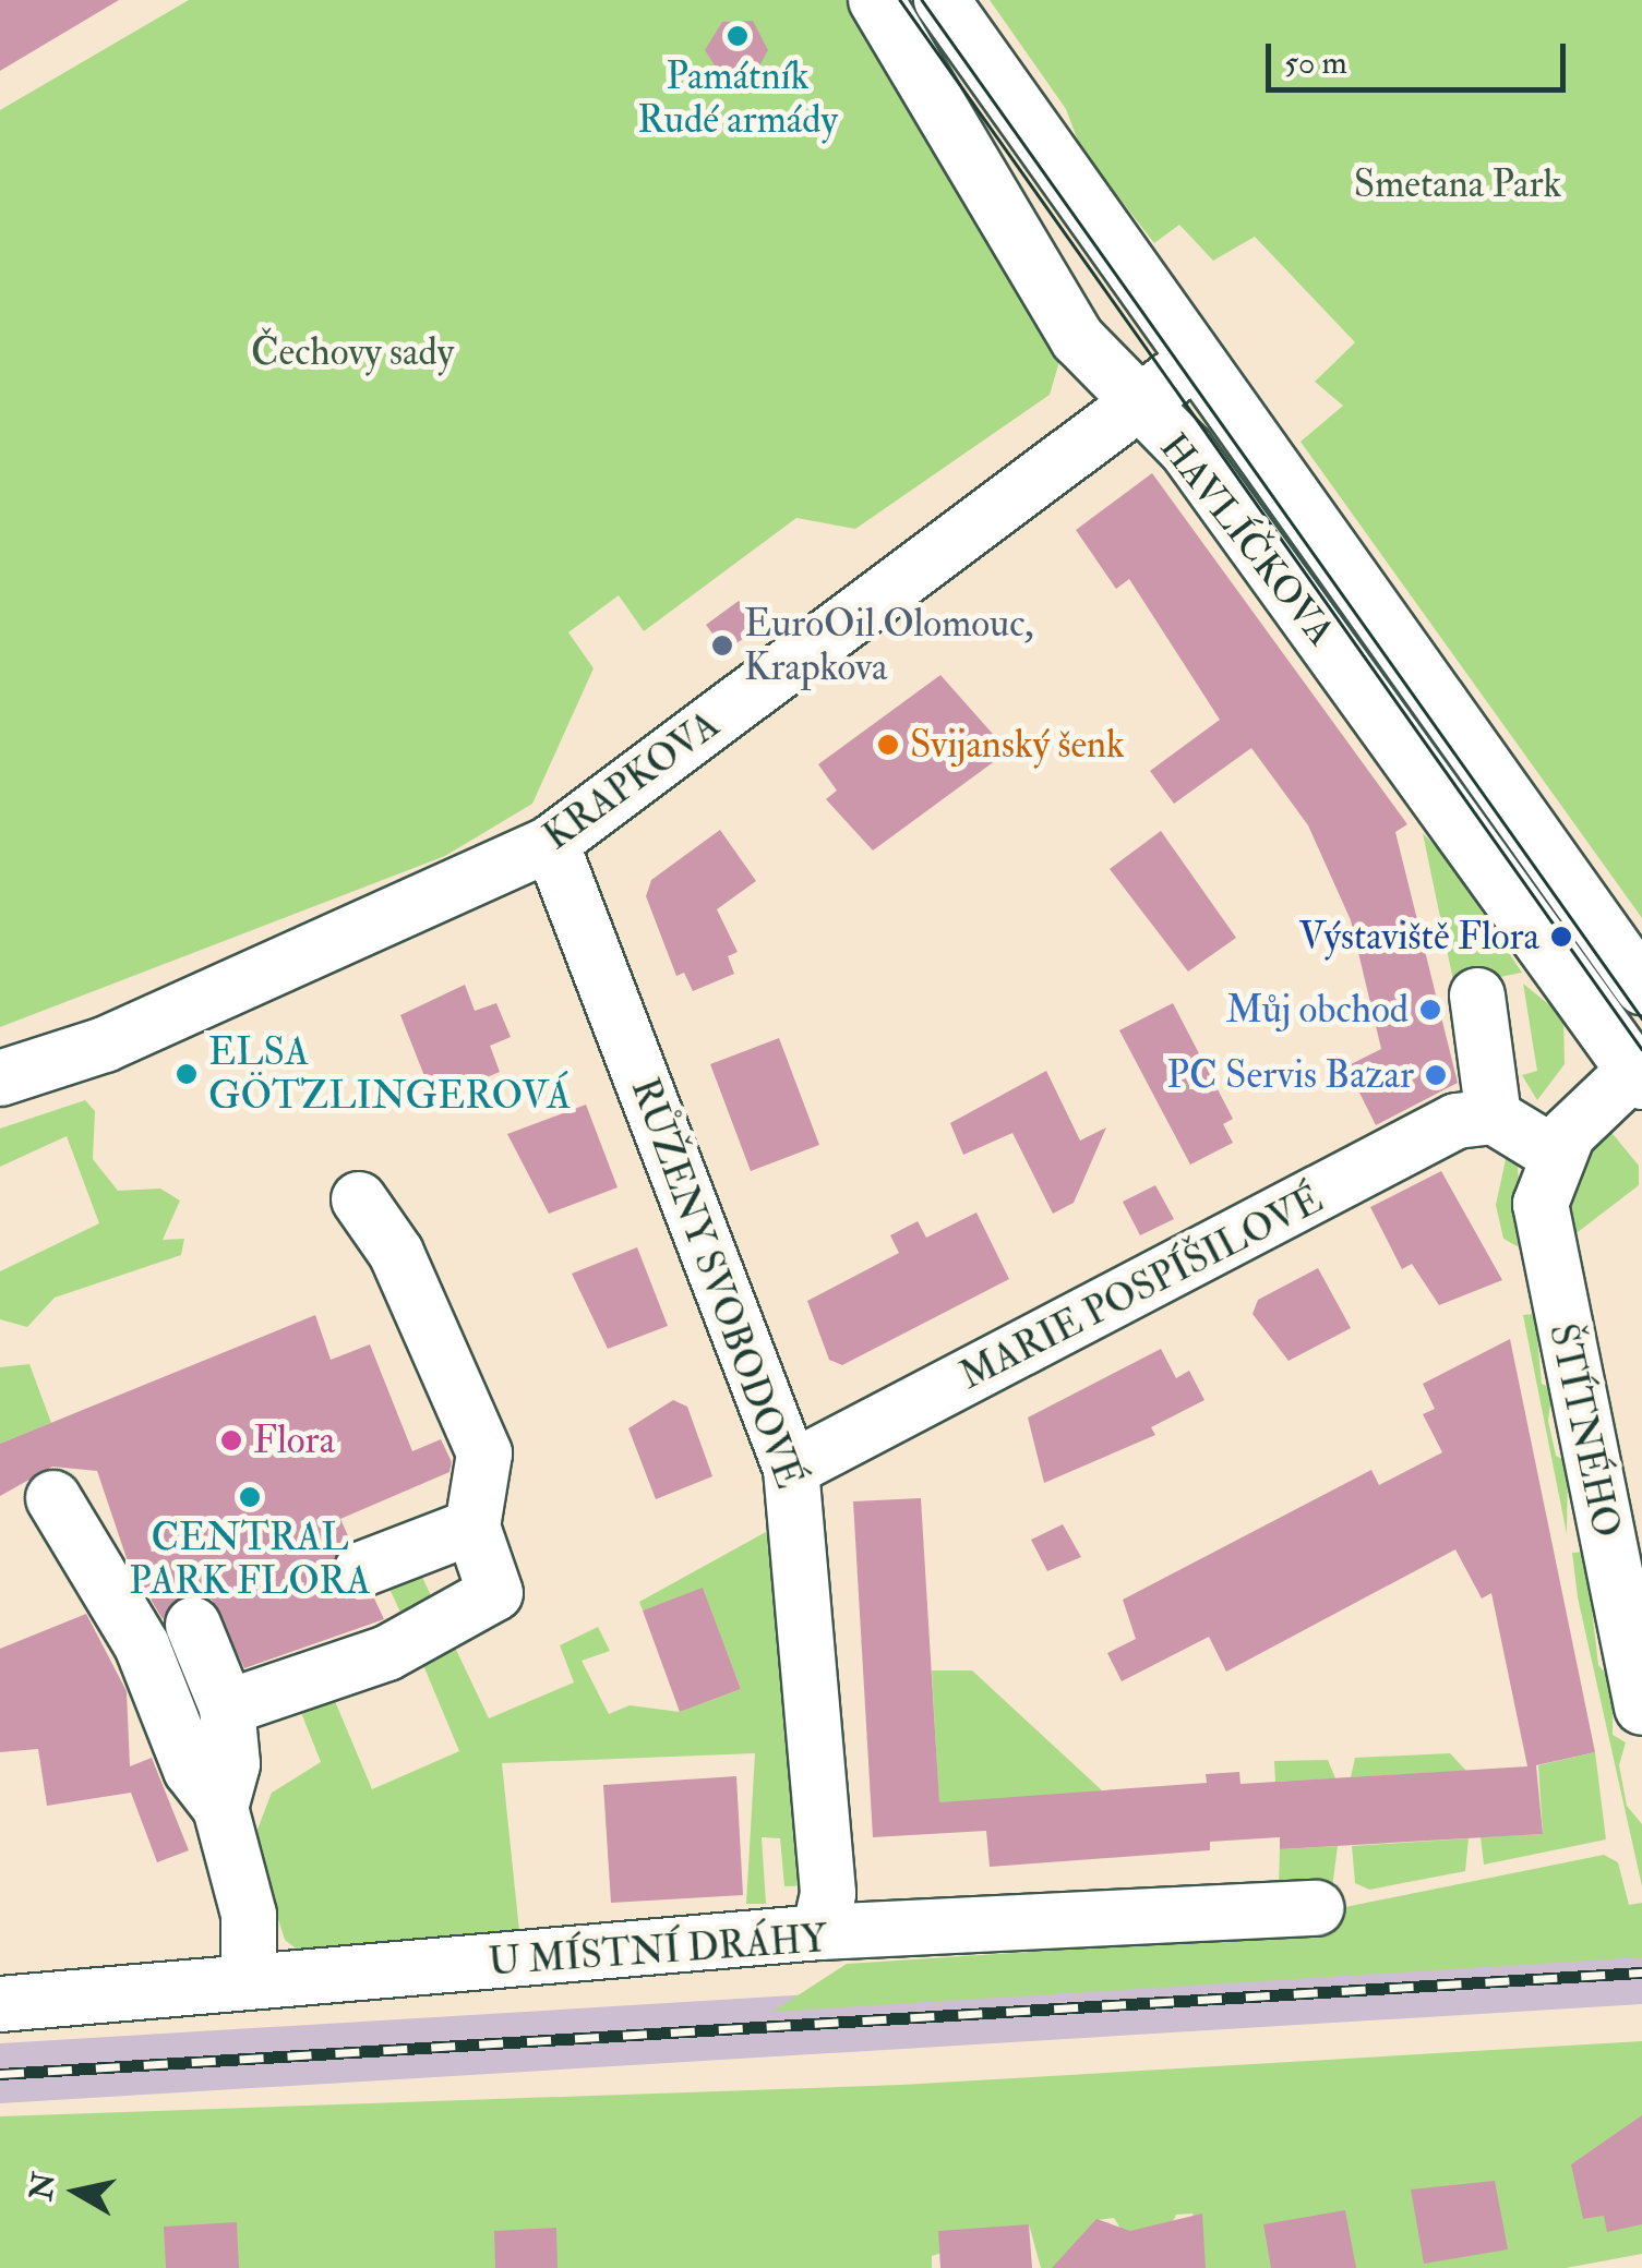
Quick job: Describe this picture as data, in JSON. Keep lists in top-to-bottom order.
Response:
{
  "streets": {
    "street": [
      "HAVLÍČKOVA",
      "KRAPKOVA",
      "RŮŽENY SVOBODOVÉ",
      "MARIE POSPÍŠILOVÉ",
      "ŠTÍTNÉHO",
      "U MÍSTNÍ DRÁHY"
    ]
  },
  "crossings": [
    ["HAVLÍČKOVA", "KRAPKOVA"],
    ["KRAPKOVA", "RŮŽENY SVOBODOVÉ"],
    ["RŮŽENY SVOBODOVÉ", "MARIE POSPÍŠILOVÉ"],
    ["RŮŽENY SVOBODOVÉ", "U MÍSTNÍ DRÁHY"]
  ],
  "parks": ["Smetana Park", "Čechovy sady"],
  "places": [
    "Památník Rudé armády",
    "EuroOil Olomouc, Krapkova",
    "Svijanský šenk",
    "Výstaviště Flora",
    "Můj obchod",
    "ELSA GÖTZLINGEROVÁ",
    "PC Servis Bazar",
    "Flora",
    "CENTRAL PARK FLORA"
  ],
  "scale_bar": "50 m",
  "north": "left"
}
